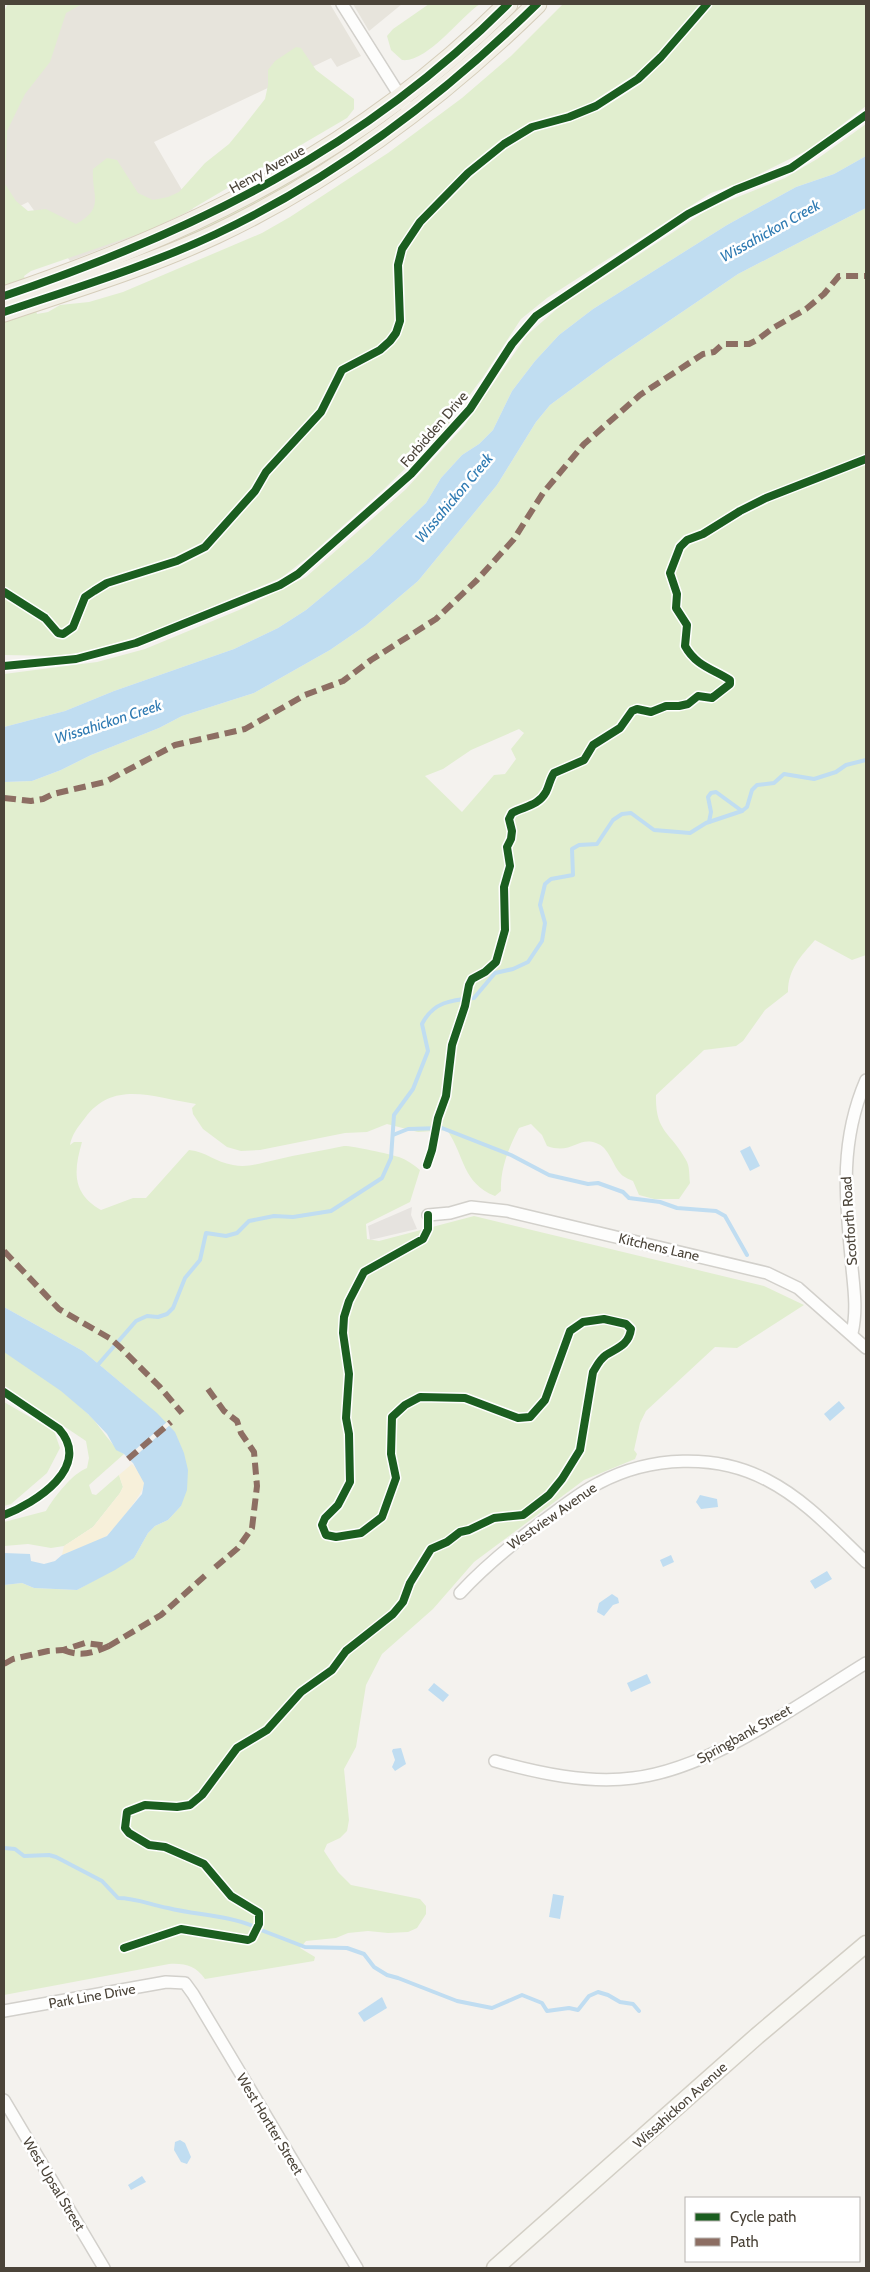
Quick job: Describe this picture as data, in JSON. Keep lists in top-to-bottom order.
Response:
{
  "streets": {
    "main road": ["Henry Avenue"],
    "street": [
      "Scotforth Road",
      "Kitchens Lane",
      "Westview Avenue",
      "Springbank Street",
      "Park Line Drive",
      "Wissahickon Avenue",
      "West Hortter Street",
      "West Upsal Street"
    ],
    "cycle path": ["Forbidden Drive"]
  },
  "crossings": [
    ["Scotforth Road", "Kitchens Lane"],
    ["Park Line Drive", "West Hortter Street"]
  ],
  "water": ["Wissahickon Creek"],
  "legend": ["Cycle path", "Path"]
}
